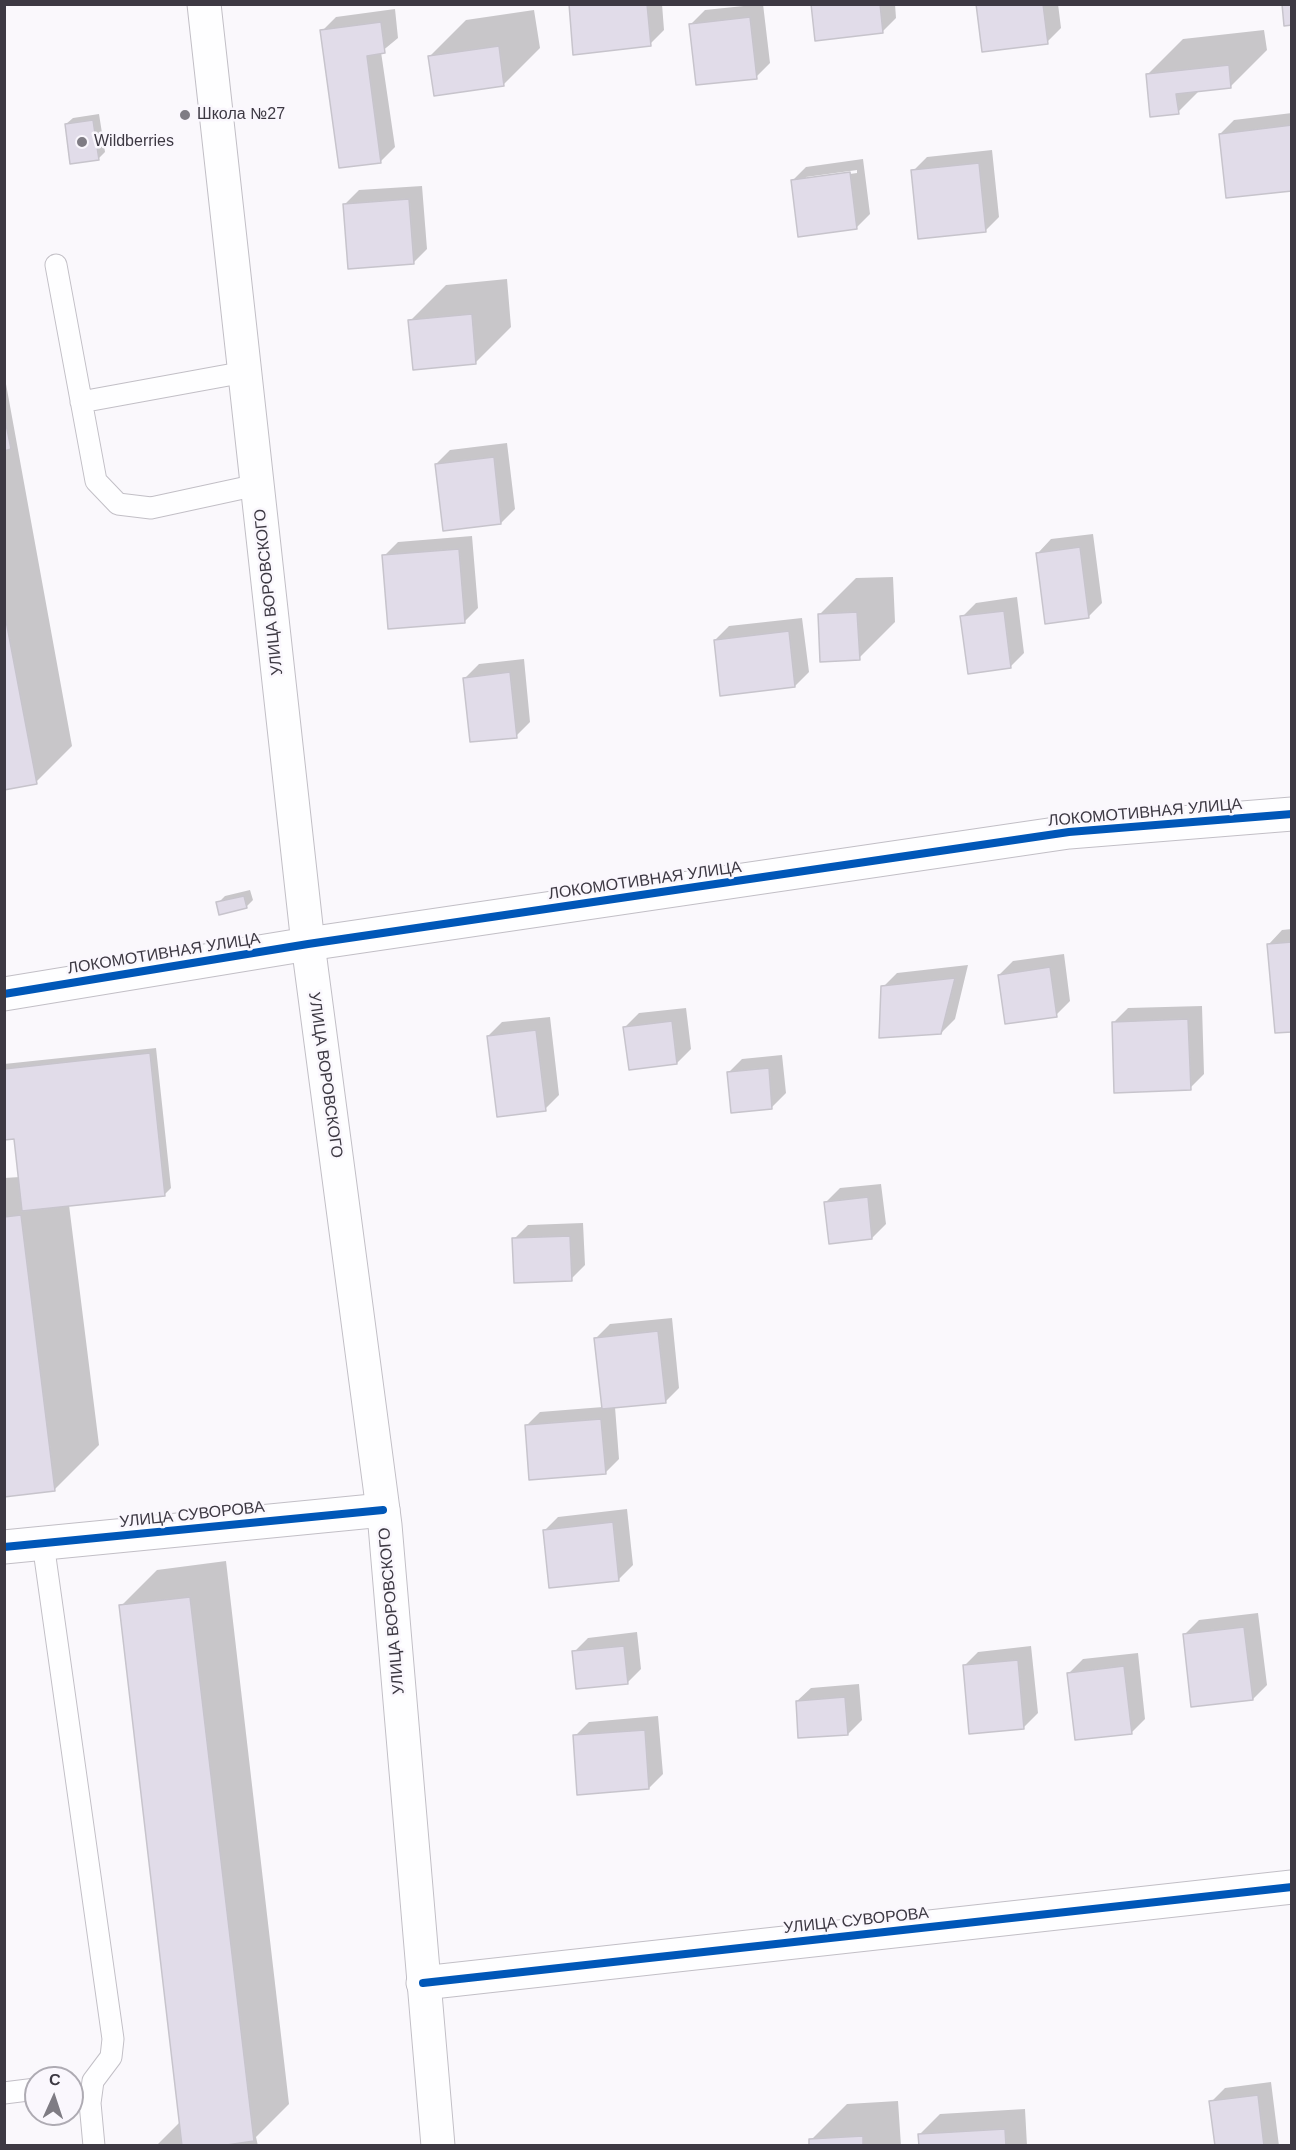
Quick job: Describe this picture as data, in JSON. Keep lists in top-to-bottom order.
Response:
{
  "streets": {
    "street": ["УЛИЦА ВОРОВСКОГО", "ЛОКОМОТИВНАЯ УЛИЦА", "УЛИЦА СУВОРОВА"]
  },
  "crossings": [
    ["УЛИЦА ВОРОВСКОГО", "ЛОКОМОТИВНАЯ УЛИЦА"],
    ["УЛИЦА ВОРОВСКОГО", "УЛИЦА СУВОРОВА"]
  ],
  "places": ["Школа №27", "Wildberries"],
  "north": "top"
}
